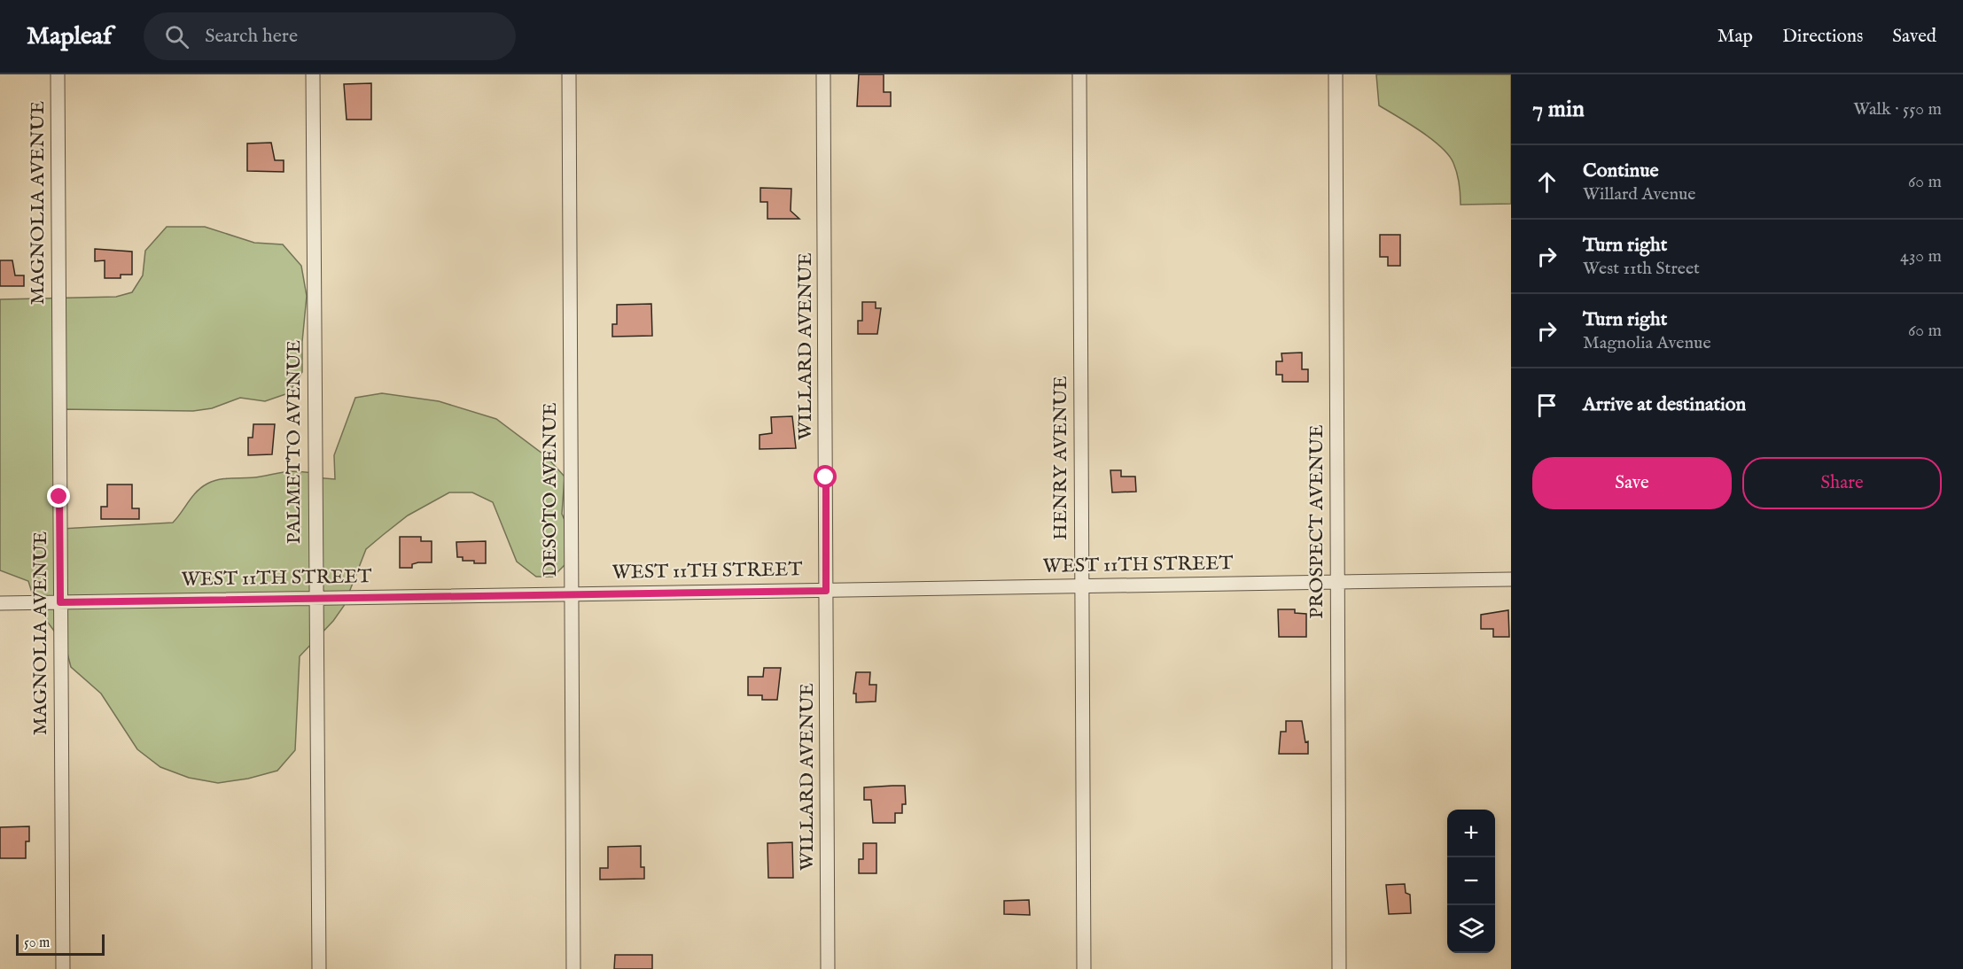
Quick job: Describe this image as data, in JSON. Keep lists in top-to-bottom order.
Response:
{
  "streets": {
    "street": [
      "MAGNOLIA AVENUE",
      "WILLARD AVENUE",
      "PALMETTO AVENUE",
      "HENRY AVENUE",
      "DESOTO AVENUE",
      "PROSPECT AVENUE",
      "WEST 11TH STREET"
    ]
  },
  "crossings": [
    ["MAGNOLIA AVENUE", "WEST 11TH STREET"],
    ["WILLARD AVENUE", "WEST 11TH STREET"],
    ["PALMETTO AVENUE", "WEST 11TH STREET"],
    ["HENRY AVENUE", "WEST 11TH STREET"],
    ["DESOTO AVENUE", "WEST 11TH STREET"],
    ["PROSPECT AVENUE", "WEST 11TH STREET"]
  ],
  "scale_bar": "50 m",
  "page": {
    "header": "Mapleaf",
    "search": "Search here",
    "nav": ["Map", "Directions", "Saved"],
    "heading": ["7 min", "Walk · 550 m"],
    "list": [
      ["Continue", "Willard Avenue", "60 m"],
      ["Turn right", "West 11th Street", "430 m"],
      ["Turn right", "Magnolia Avenue", "60 m"],
      "Arrive at destination"
    ],
    "buttons": ["Save", "Share"],
    "map_buttons": ["+", "−"],
    "scale": "50 m"
  }
}
